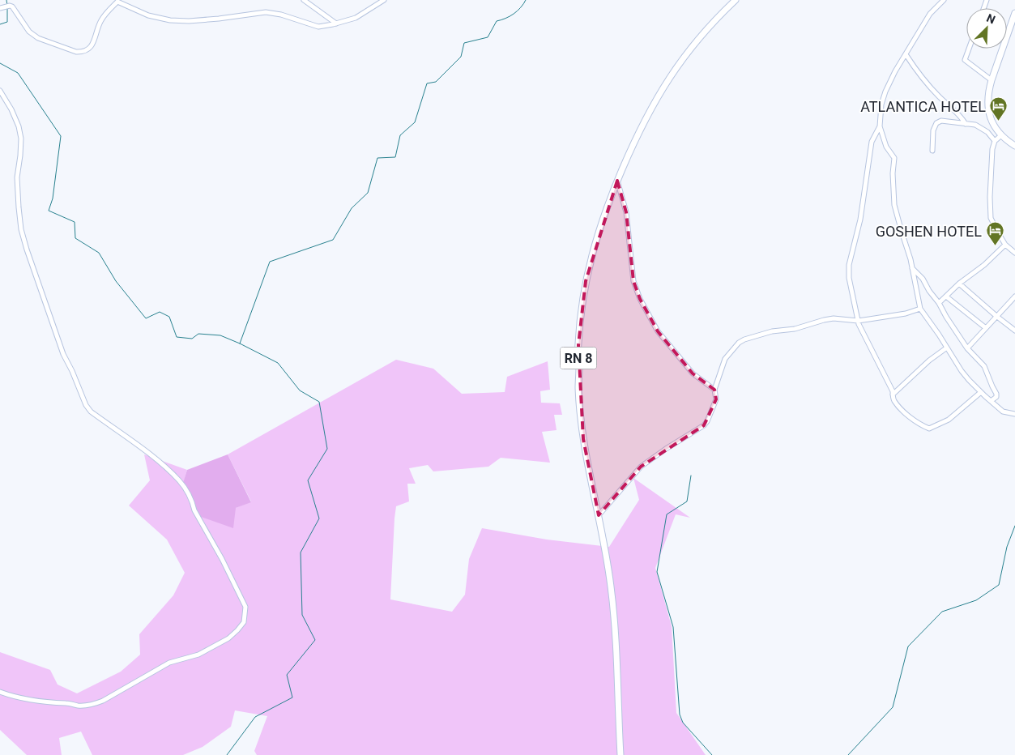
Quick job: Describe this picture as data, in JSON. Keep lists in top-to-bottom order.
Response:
{
  "streets": {
    "main road": ["RN 8"]
  },
  "places": {
    "hotel": ["ATLANTICA HOTEL", "GOSHEN HOTEL"]
  },
  "north": "top right"
}
